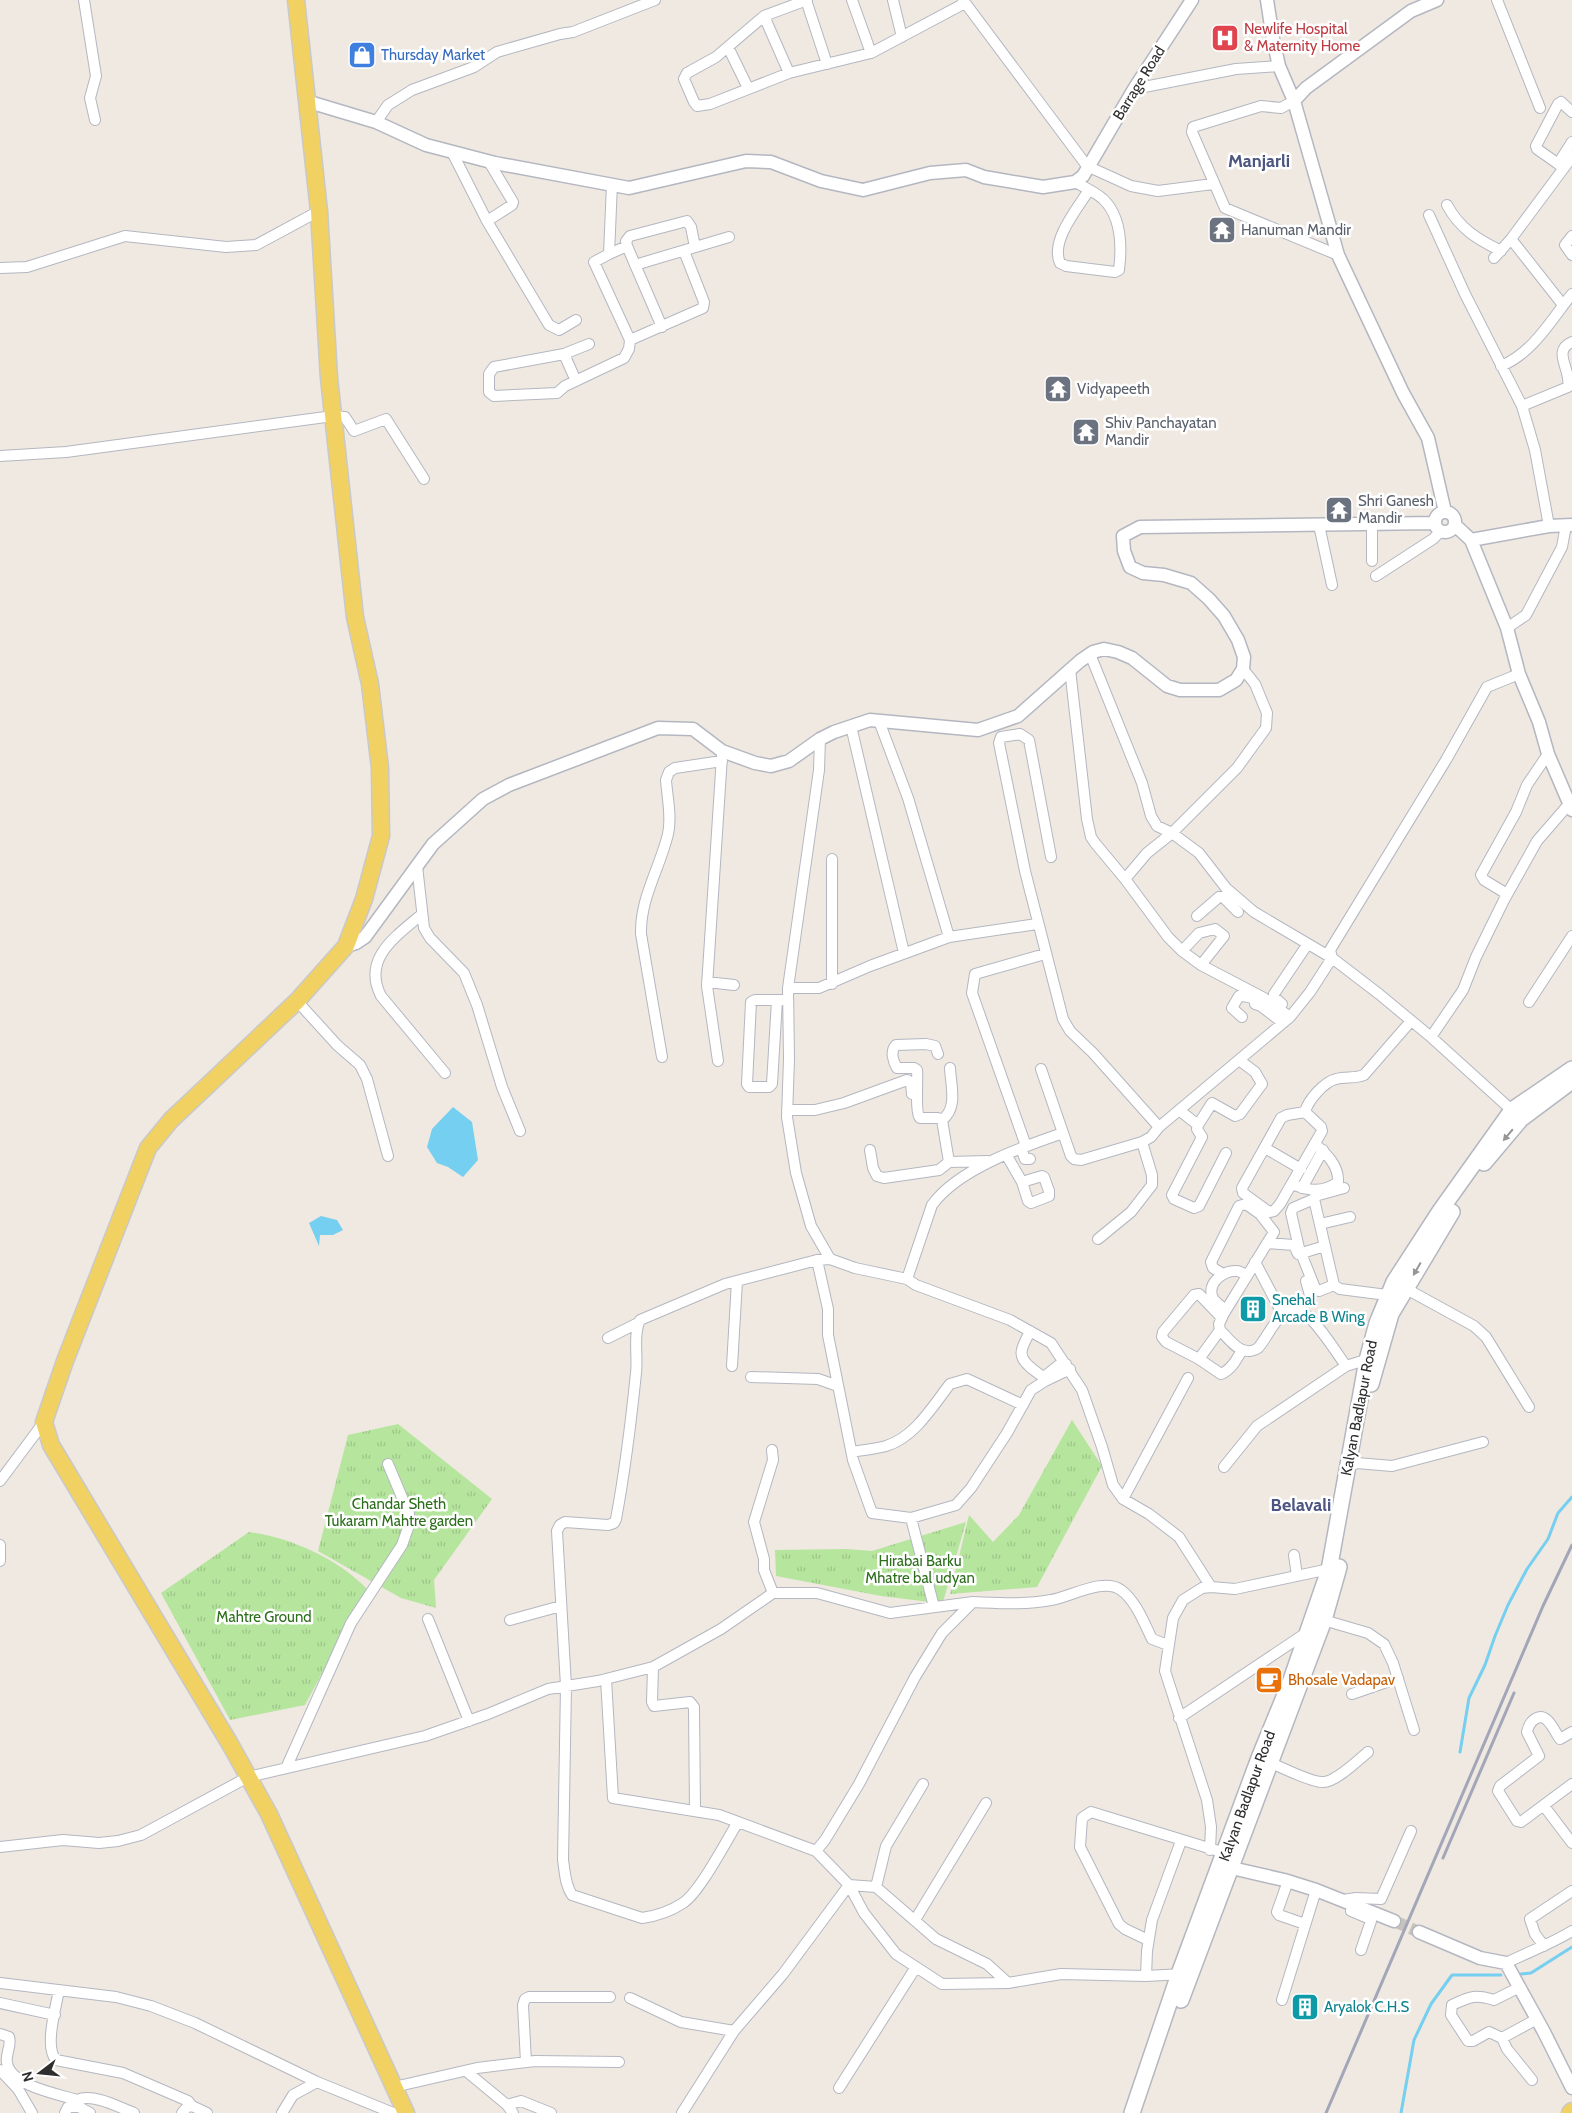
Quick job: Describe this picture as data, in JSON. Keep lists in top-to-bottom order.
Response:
{
  "streets": {
    "main road": ["Kalyan Badlapur Road"],
    "street": ["Barrage Road"]
  },
  "districts": ["Manjarli", "Belavali"],
  "parks": ["Chandar Sheth Tukaram Mahtre garden", "Hirabai Barku Mhatre bal udyan", "Mahtre Ground"],
  "places": {
    "hospital": ["Newlife Hospital & Maternity Home"],
    "shop": ["Thursday Market"],
    "temple": [
      "Hanuman Mandir",
      "Vidyapeeth",
      "Shiv Panchayatan Mandir",
      "Shri Ganesh Mandir"
    ],
    "building": ["Snehal Arcade B Wing", "Aryalok C.H.S"],
    "cafe": ["Bhosale Vadapav"]
  },
  "north": "left"
}
